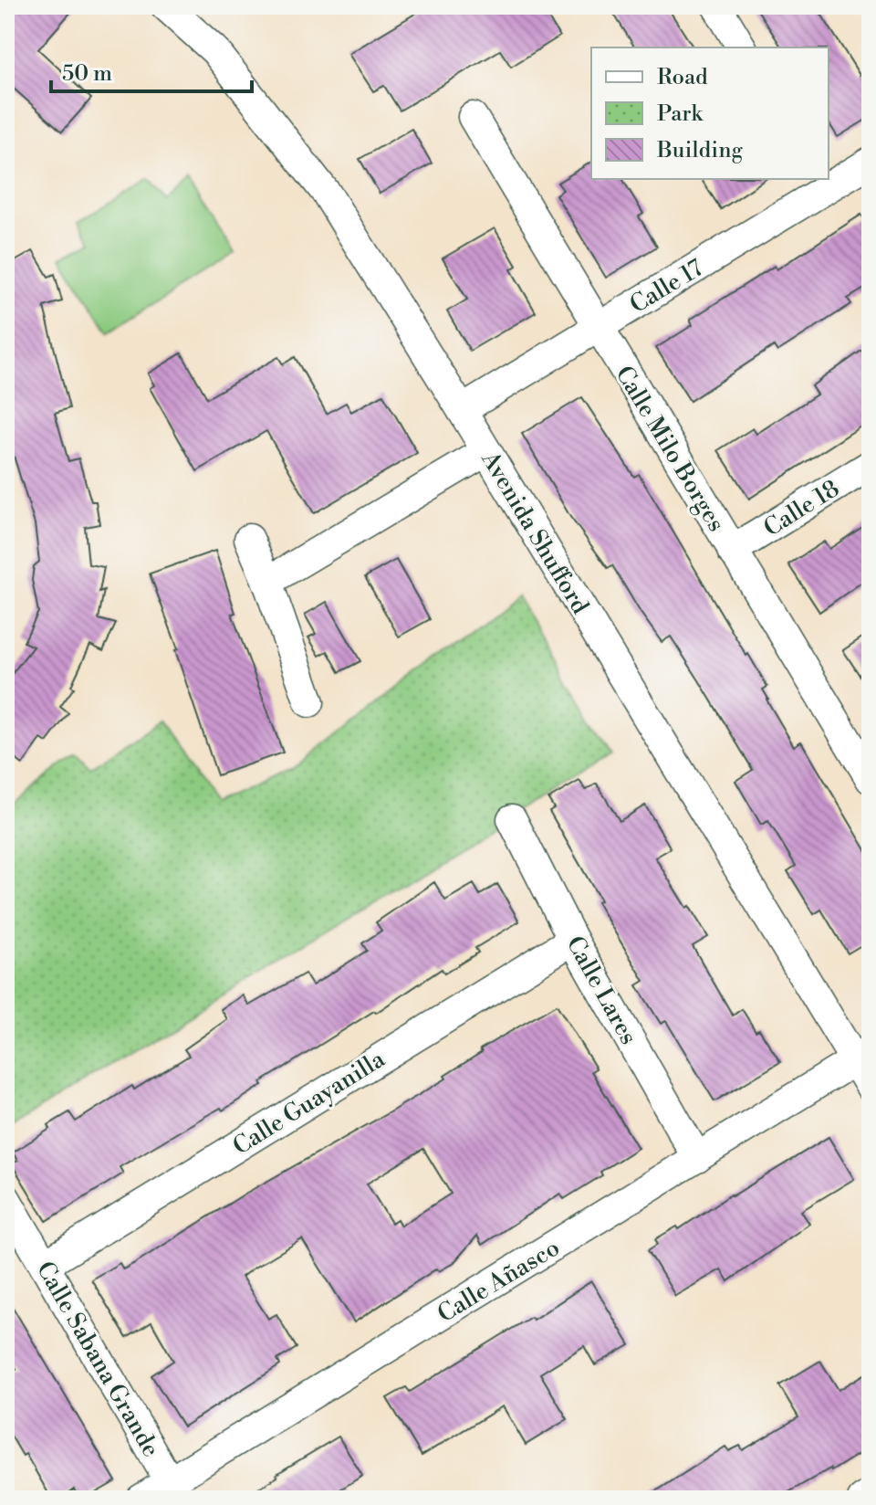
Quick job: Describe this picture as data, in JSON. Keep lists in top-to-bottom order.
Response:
{
  "streets": {
    "street": [
      "Calle 17",
      "Calle Milo Borges",
      "Calle 18",
      "Avenida Shufford",
      "Calle Lares",
      "Calle Guayanilla",
      "Calle Añasco",
      "Calle Sabana Grande"
    ]
  },
  "crossings": [
    ["Calle 17", "Calle Milo Borges"],
    ["Calle 17", "Avenida Shufford"],
    ["Calle Milo Borges", "Calle 18"],
    ["Avenida Shufford", "Calle Añasco"],
    ["Calle Lares", "Calle Guayanilla"],
    ["Calle Lares", "Calle Añasco"],
    ["Calle Guayanilla", "Calle Sabana Grande"],
    ["Calle Añasco", "Calle Sabana Grande"]
  ],
  "legend": ["Road", "Park", "Building"],
  "scale_bar": "50 m"
}
